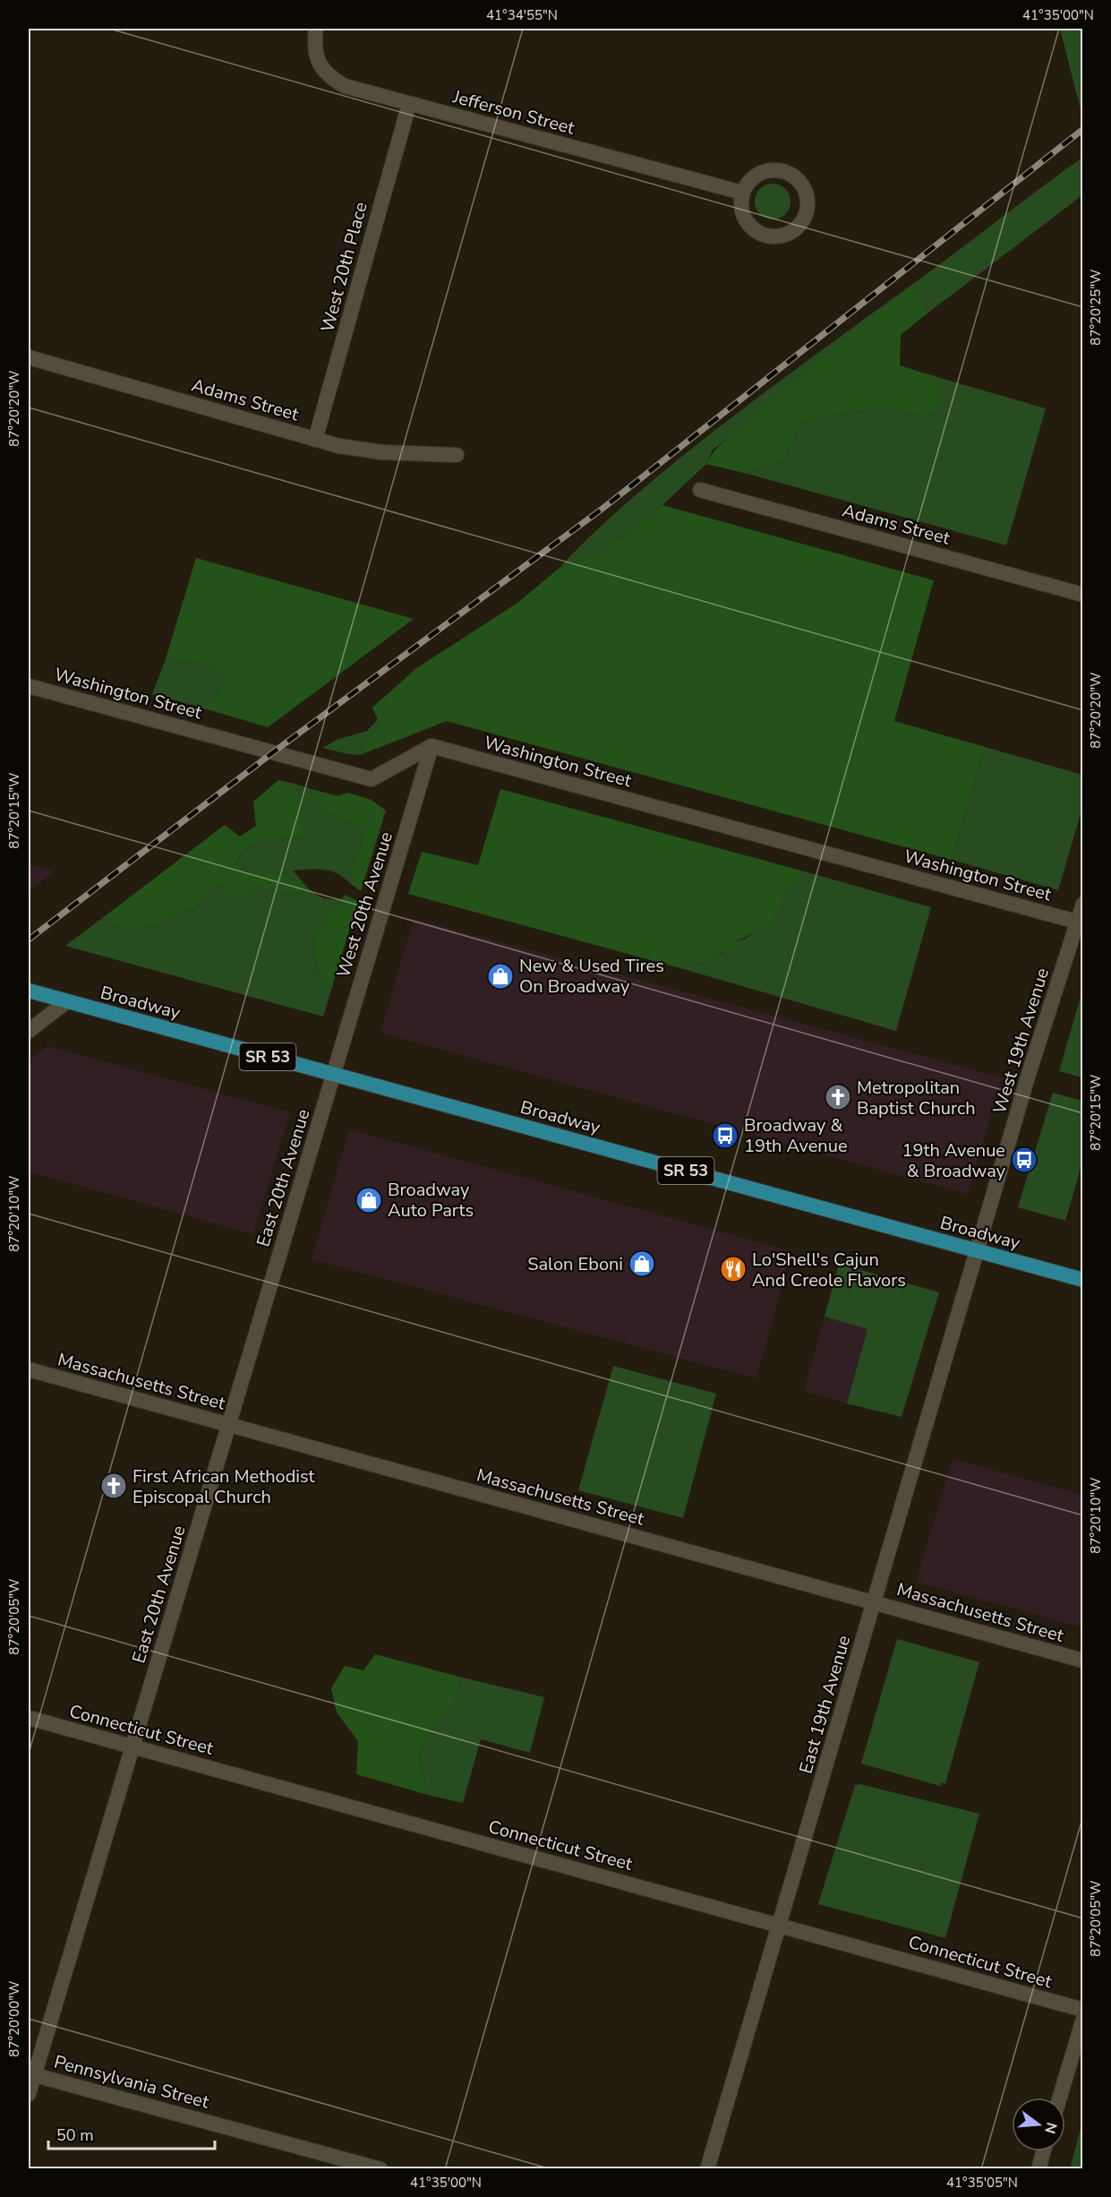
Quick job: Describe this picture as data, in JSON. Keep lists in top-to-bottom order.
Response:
{
  "streets": {
    "main road": ["Broadway", "SR 53"],
    "street": [
      "Jefferson Street",
      "West 20th Place",
      "Adams Street",
      "Washington Street",
      "West 20th Avenue",
      "West 19th Avenue",
      "East 20th Avenue",
      "Massachusetts Street",
      "East 19th Avenue",
      "Connecticut Street",
      "Pennsylvania Street"
    ]
  },
  "crossings": [
    ["Jefferson Street", "West 20th Place"],
    ["West 20th Place", "Adams Street"],
    ["Washington Street", "West 20th Avenue"],
    ["Washington Street", "West 19th Avenue"],
    ["West 20th Avenue", "Broadway"],
    ["West 20th Avenue", "East 20th Avenue"],
    ["Broadway", "West 19th Avenue"],
    ["Broadway", "East 20th Avenue"],
    ["Broadway", "East 19th Avenue"],
    ["West 19th Avenue", "East 19th Avenue"],
    ["East 20th Avenue", "Massachusetts Street"],
    ["East 20th Avenue", "Connecticut Street"],
    ["East 20th Avenue", "Pennsylvania Street"],
    ["Massachusetts Street", "East 19th Avenue"],
    ["East 19th Avenue", "Connecticut Street"]
  ],
  "places": {
    "shop": ["New & Used Tires On Broadway", "Broadway Auto Parts", "Salon Eboni"],
    "church": ["Metropolitan Baptist Church", "First African Methodist Episcopal Church"],
    "bus stop": ["Broadway & 19th Avenue", "19th Avenue & Broadway"],
    "restaurant": ["Lo'Shell's Cajun And Creole Flavors"]
  },
  "scale_bar": "50 m",
  "north": "right",
  "coordinates": [
    "41°34'55\"N",
    "41°35'00\"N",
    "87°20'25\"W",
    "87°20'20\"W",
    "87°20'15\"W",
    "87°20'10\"W",
    "87°20'05\"W",
    "87°20'00\"W",
    "41°35'05\"N"
  ]
}
